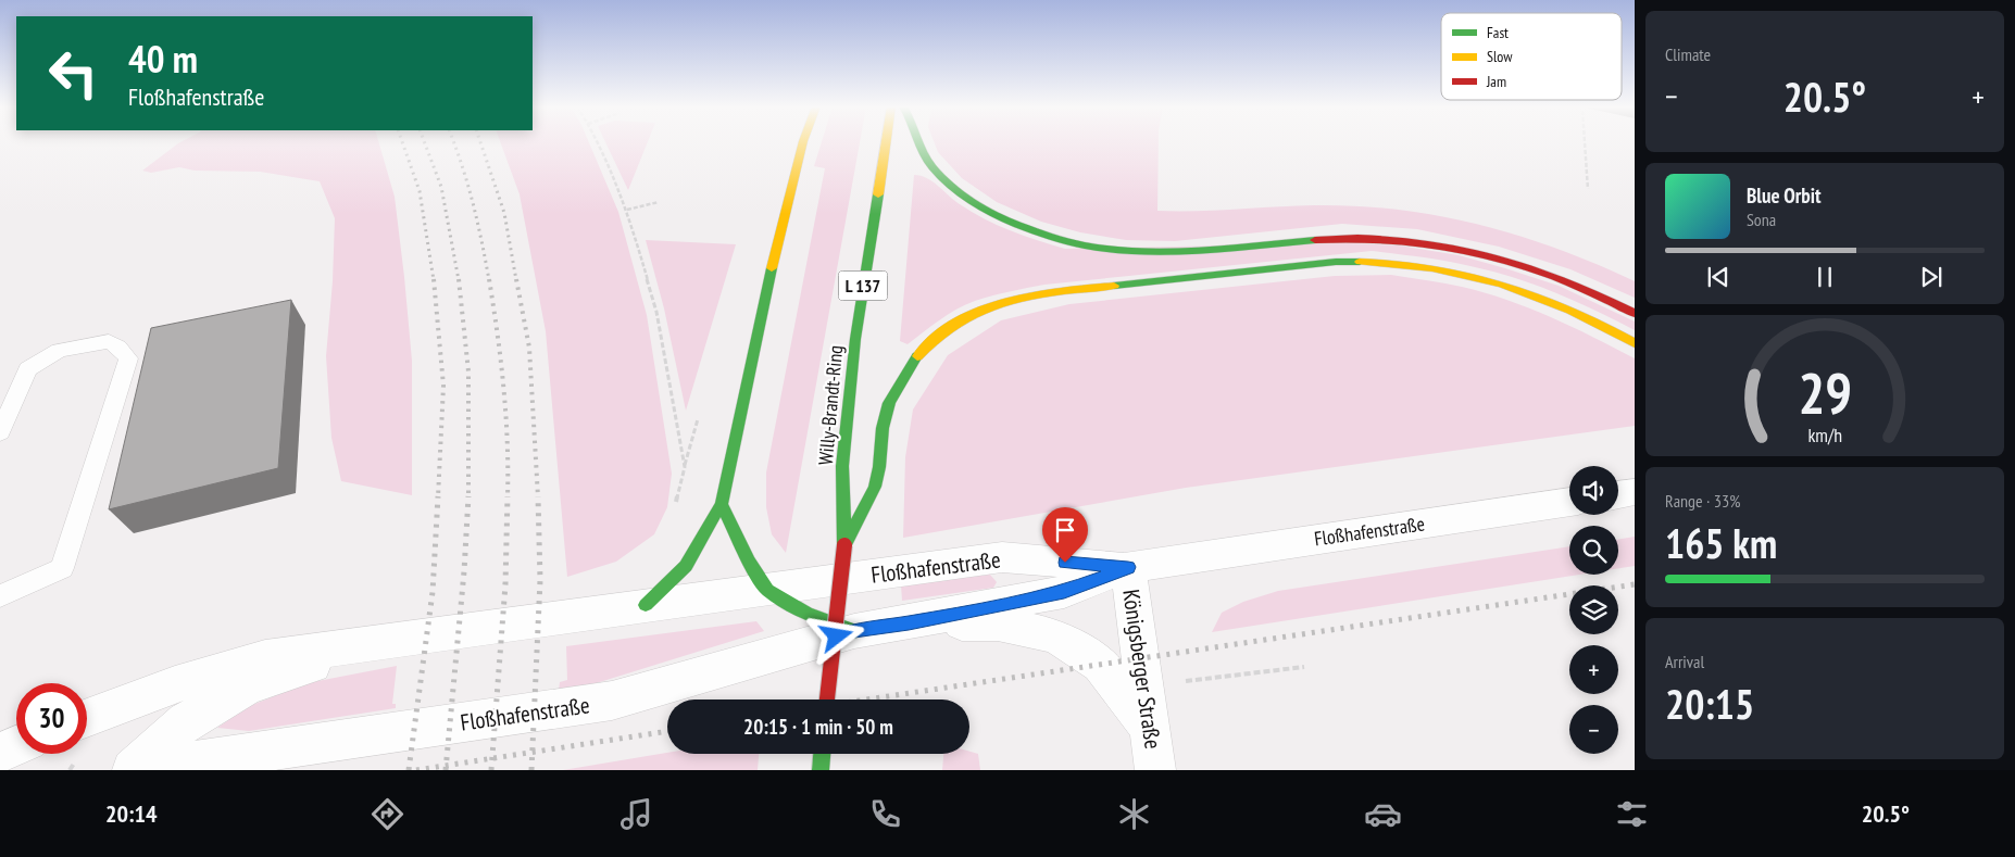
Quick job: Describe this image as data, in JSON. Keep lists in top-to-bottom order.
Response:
{
  "streets": {
    "main road": ["L 137", "Willy-Brandt-Ring"],
    "street": ["Floßhafenstraße", "Königsberger Straße"]
  },
  "crossings": [
    ["Floßhafenstraße", "Königsberger Straße"]
  ],
  "legend": ["Fast", "Slow", "Jam"],
  "page": {
    "tile": [
      "Climate",
      ["Range · 33%", "165 km"],
      ["Arrival", "20:15"]
    ],
    "turn": ["40 m", "Floßhafenstraße"],
    "heat": ["−", "20.5°", "+"],
    "song": ["Blue Orbit", "Sona"],
    "map_buttons": ["+", "−"],
    "limit": "30",
    "trip": "20:15 · 1 min · 50 m",
    "tabs": ["20:14", "20.5°"],
    "gauge": ["29", "km/h"]
  }
}
